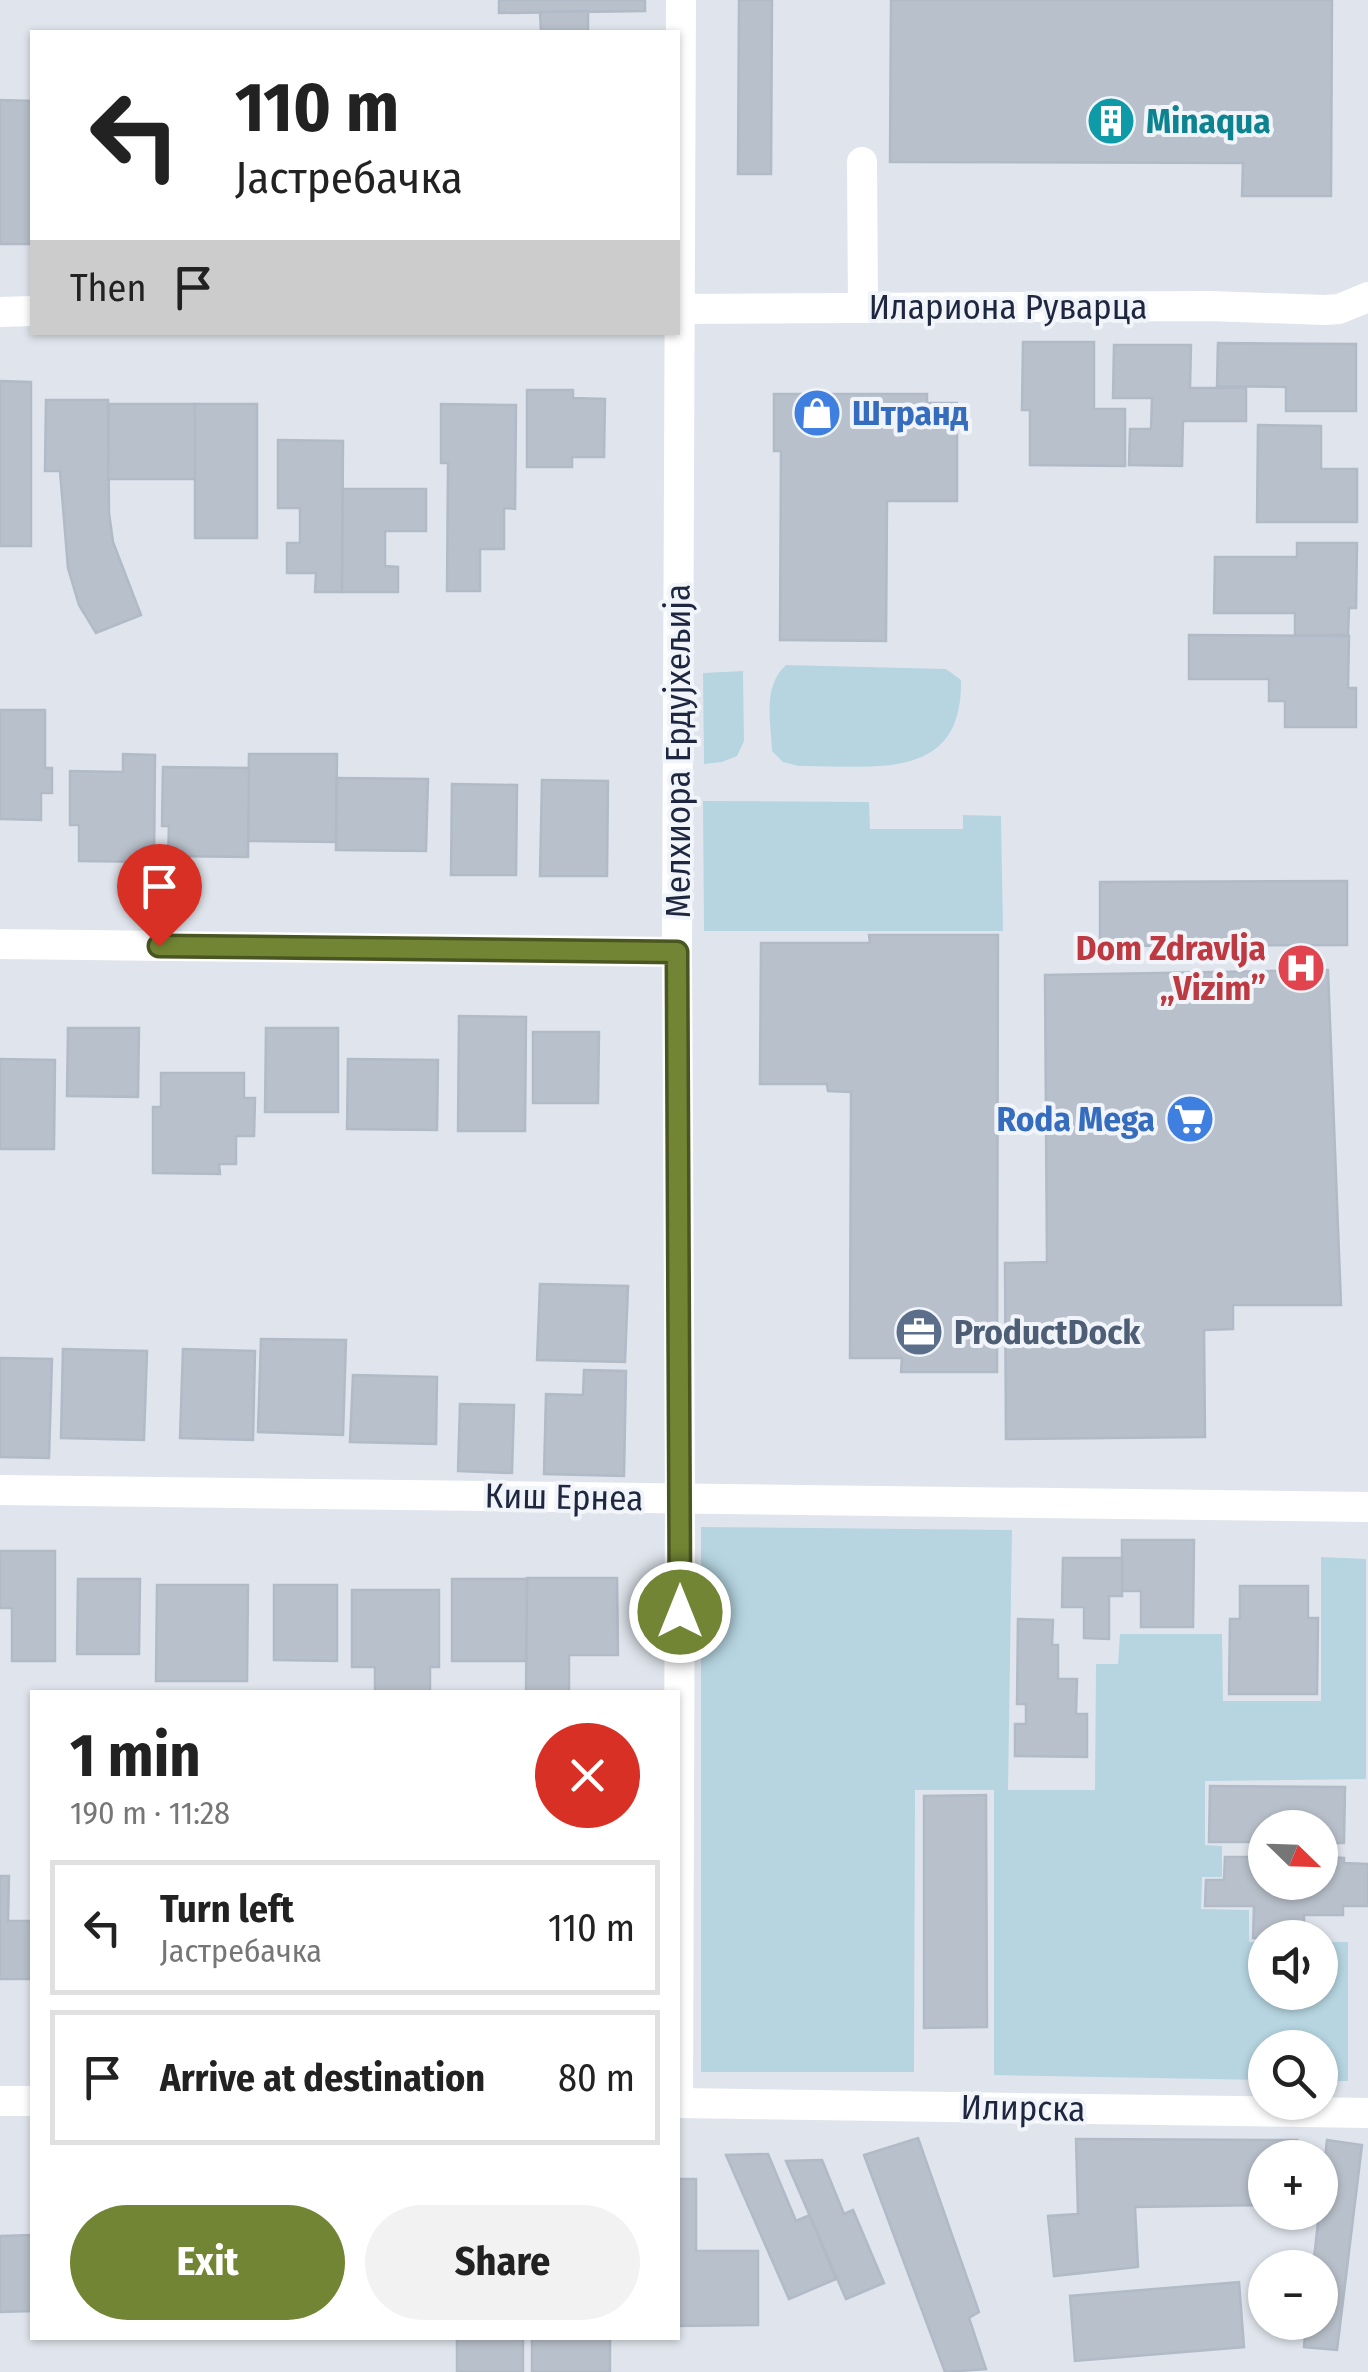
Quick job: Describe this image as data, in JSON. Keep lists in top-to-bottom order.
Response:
{
  "streets": {
    "street": [
      "Илариона Руварца",
      "Мелхиора Ердујхељија",
      "Киш Ернеа",
      "Илирска"
    ]
  },
  "crossings": [
    ["Илариона Руварца", "Мелхиора Ердујхељија"],
    ["Мелхиора Ердујхељија", "Киш Ернеа"]
  ],
  "places": {
    "building": ["Minaqua"],
    "shop": ["Штранд"],
    "hospital": ["Dom Zdravlja „Vizim”"],
    "supermarket": ["Roda Mega"],
    "office": ["ProductDock"]
  },
  "north": "bottom right",
  "page": {
    "turn": ["110 m", "Јастребачка"],
    "then": "Then",
    "heading": ["1 min", "190 m · 11:28"],
    "map_buttons": ["+", "−"],
    "list": [
      {
        "name": "Turn left",
        "note": "Јастребачка",
        "value": "110 m"
      },
      {
        "name": "Arrive at destination",
        "value": "80 m"
      }
    ],
    "buttons": ["Exit", "Share"]
  }
}
